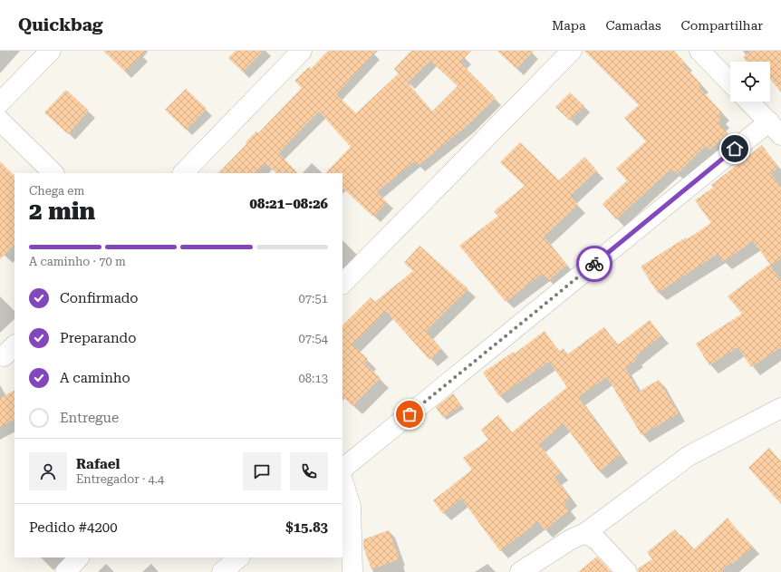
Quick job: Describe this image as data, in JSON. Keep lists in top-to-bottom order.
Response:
{
  "page": {
    "header": "Quickbag",
    "nav": ["Mapa", "Camadas", "Compartilhar"],
    "heading": ["2 min", "Chega em", "08:21–08:26"],
    "panel": [
      "Rafael",
      "Entregador · 4.4",
      "Pedido #4200",
      "$15.83"
    ],
    "bar": "A caminho · 70 m",
    "list": [
      ["Confirmado", "07:51"],
      ["Preparando", "07:54"],
      ["A caminho", "08:13"],
      "Entregue"
    ]
  }
}
